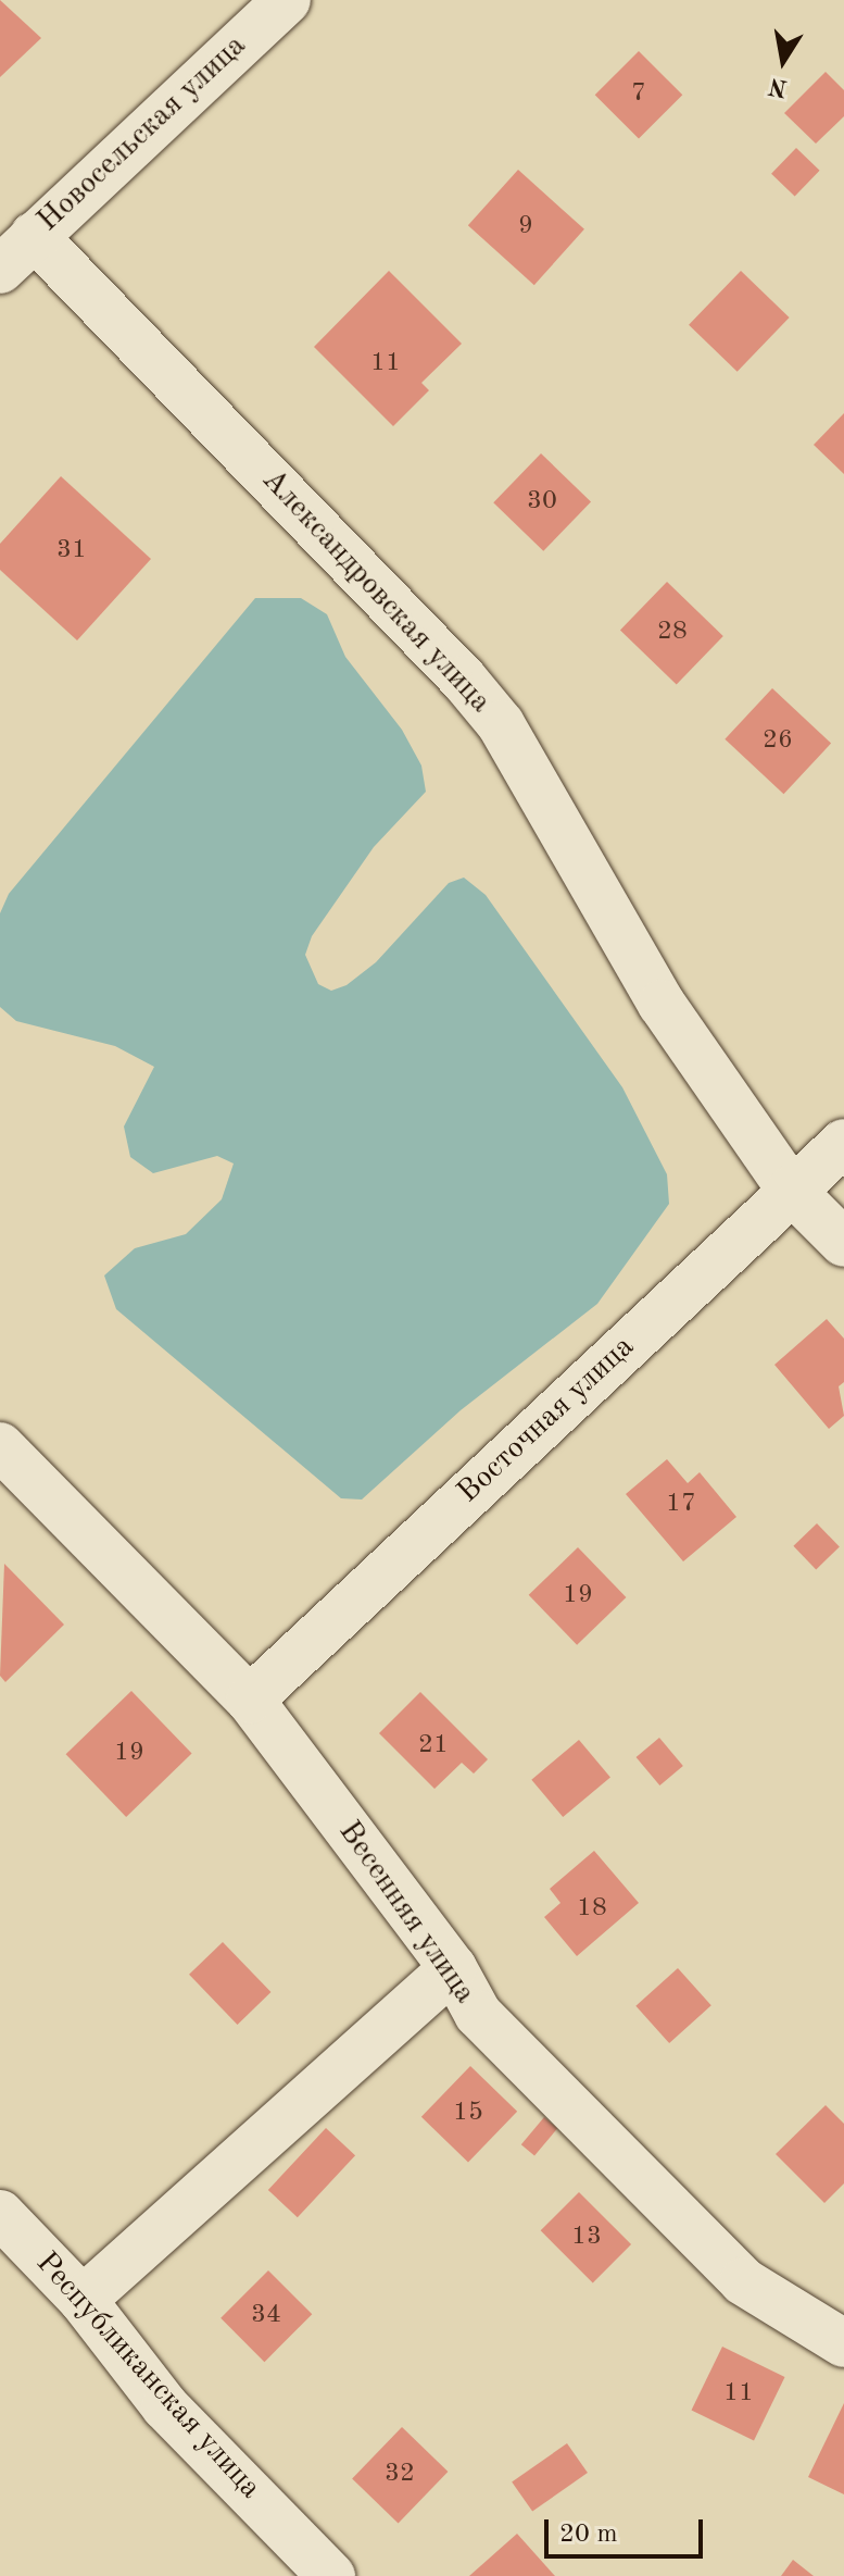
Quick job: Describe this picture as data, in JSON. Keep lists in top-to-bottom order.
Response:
{
  "streets": {
    "street": [
      "Новосельская улица",
      "Александровская улица",
      "Восточная улица",
      "Весенняя улица",
      "Республиканская улица"
    ]
  },
  "crossings": [
    ["Новосельская улица", "Александровская улица"],
    ["Александровская улица", "Восточная улица"],
    ["Восточная улица", "Весенняя улица"]
  ],
  "house_numbers": [
    "7",
    "9",
    "11",
    "30",
    "31",
    "28",
    "26",
    "17",
    "19",
    "21",
    "19",
    "18",
    "15",
    "13",
    "34",
    "11",
    "32"
  ],
  "scale_bar": "20 m",
  "north": "bottom"
}
